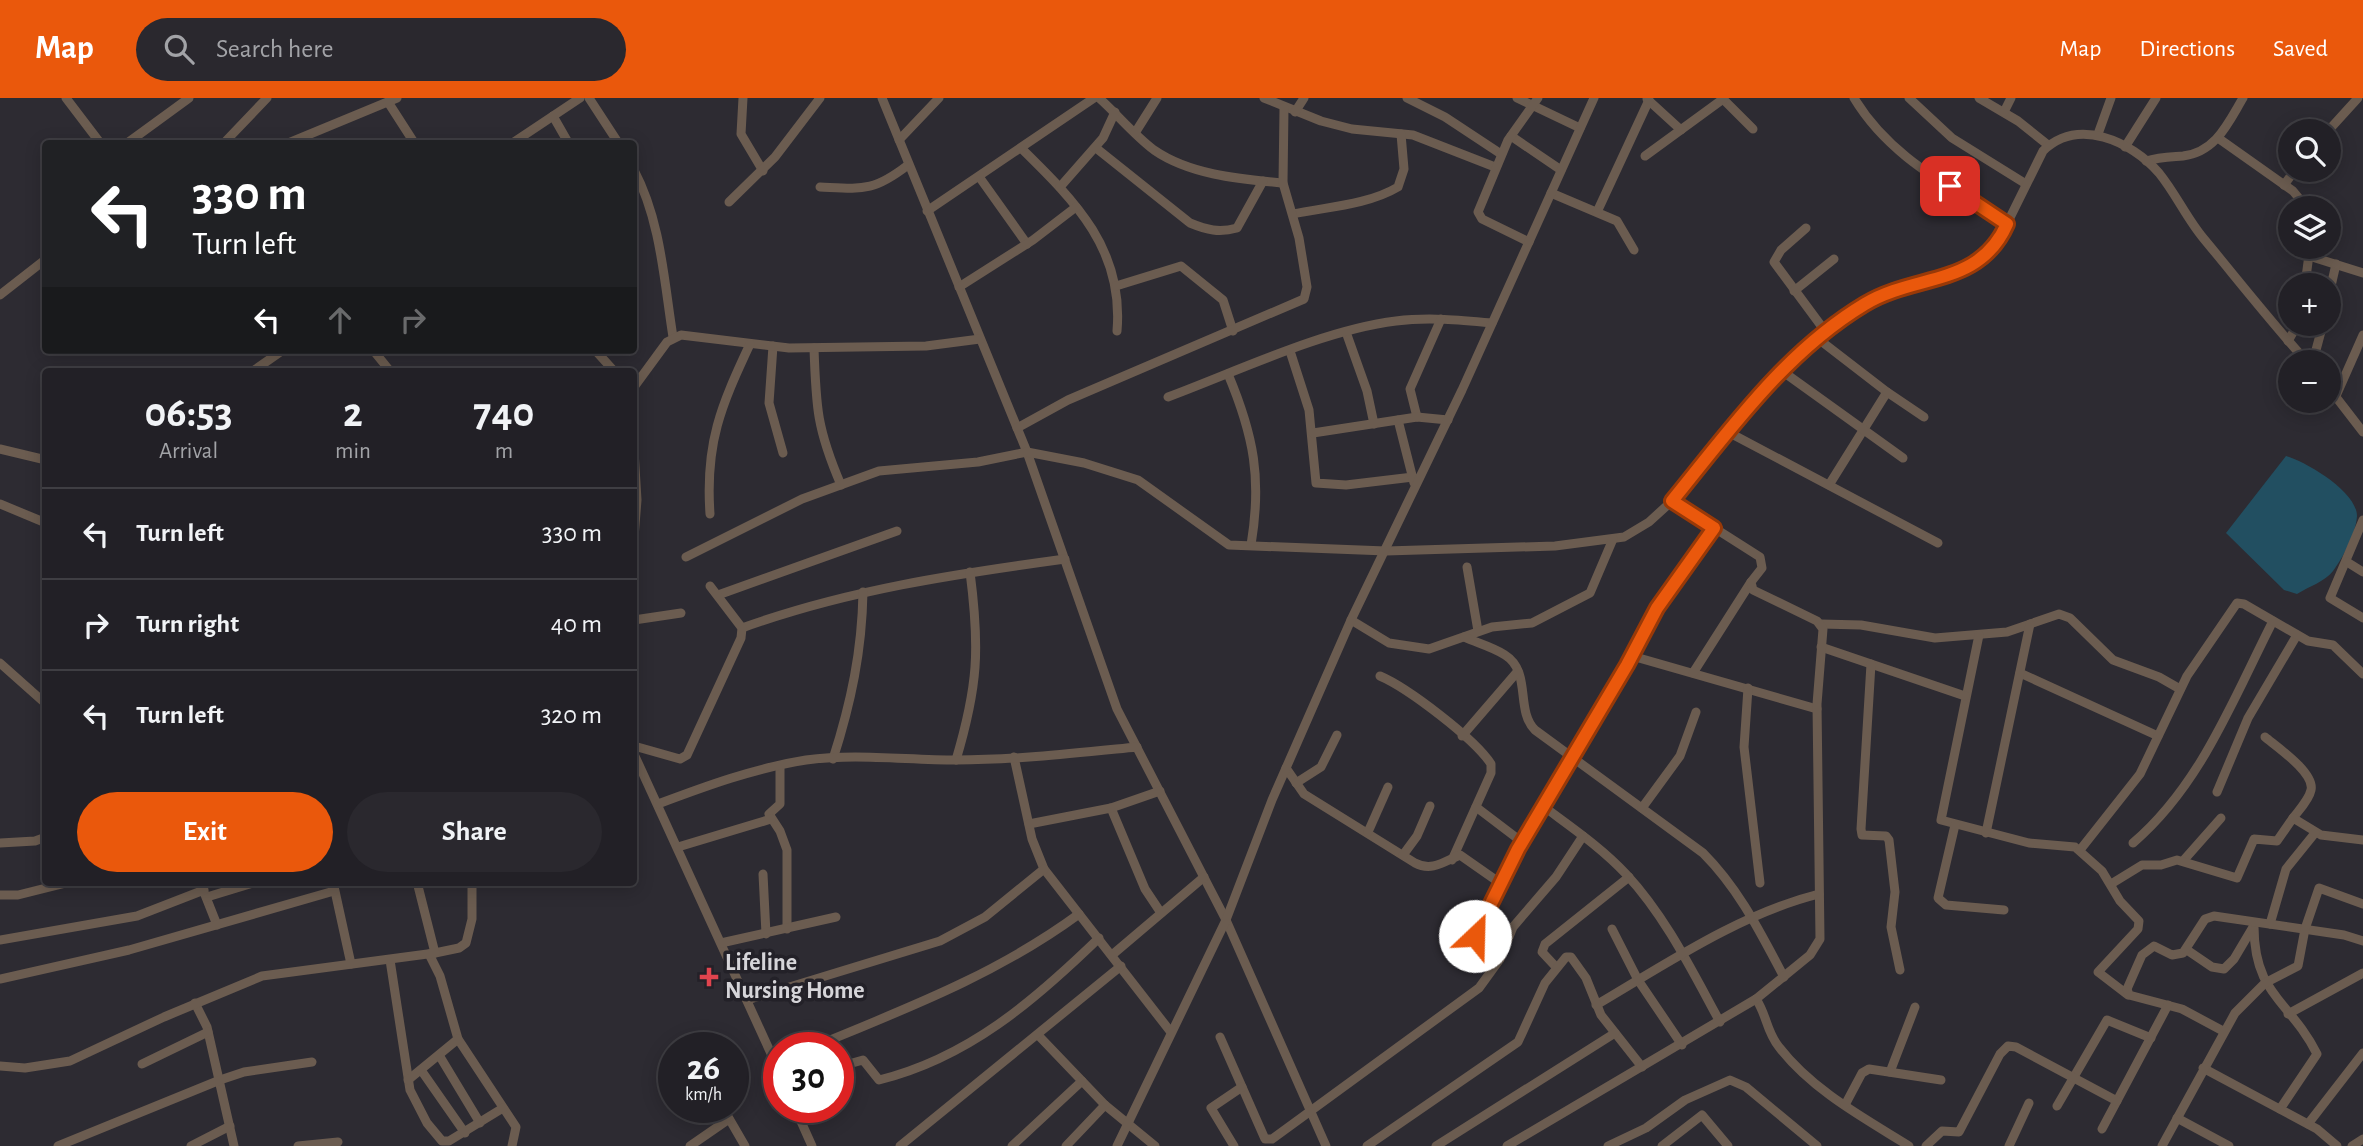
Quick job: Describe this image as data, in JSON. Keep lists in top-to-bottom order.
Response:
{
  "places": {
    "health": ["Lifeline Nursing Home"]
  },
  "page": {
    "header": "Map",
    "search": "Search here",
    "nav": ["Map", "Directions", "Saved"],
    "map_buttons": ["+", "−"],
    "turn": ["330 m", "Turn left"],
    "eta": [
      "06:53",
      "Arrival",
      "2",
      "min",
      "740",
      "m"
    ],
    "list": [
      {
        "name": "Turn left",
        "value": "330 m"
      },
      {
        "name": "Turn right",
        "value": "40 m"
      },
      {
        "name": "Turn left",
        "value": "320 m"
      }
    ],
    "buttons": ["Exit", "Share"],
    "speed": "26 km/h",
    "limit": "30"
  }
}
